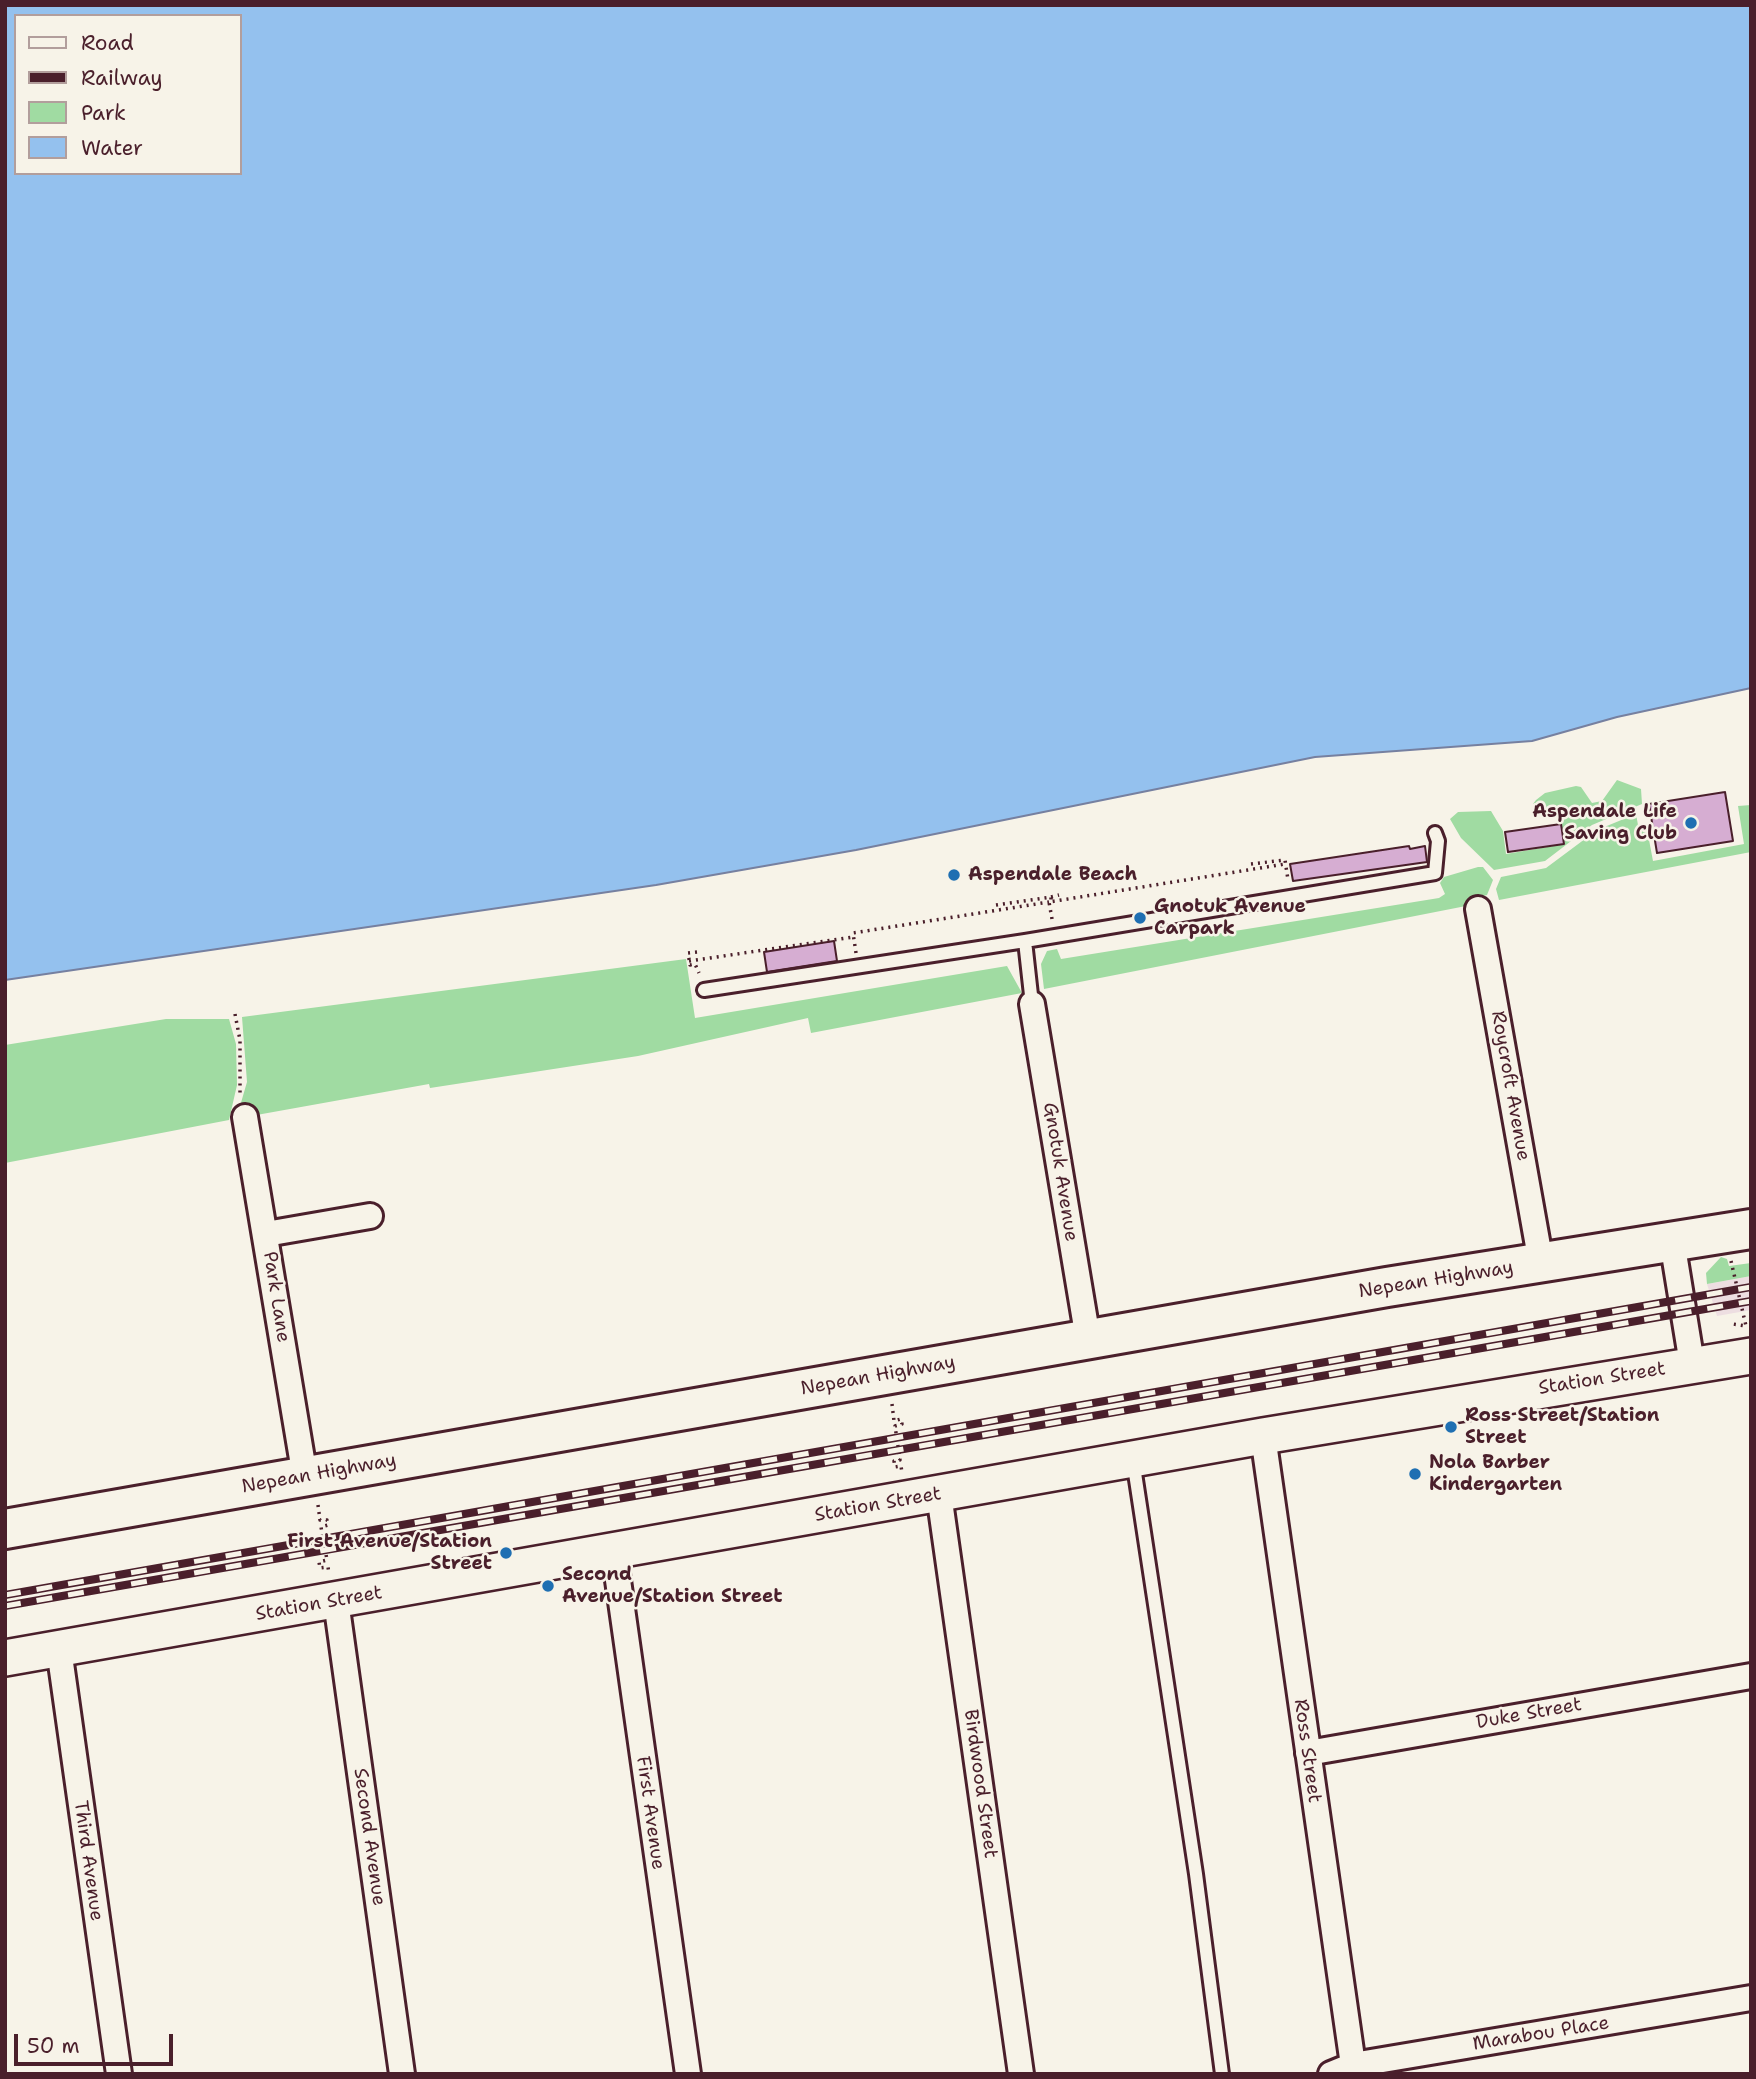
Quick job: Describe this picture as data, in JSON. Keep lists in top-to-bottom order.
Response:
{
  "streets": {
    "highway": ["Nepean Highway"],
    "street": [
      "Roycroft Avenue",
      "Gnotuk Avenue",
      "Park Lane",
      "Station Street",
      "Duke Street",
      "Ross Street",
      "Birdwood Street",
      "First Avenue",
      "Second Avenue",
      "Third Avenue",
      "Marabou Place"
    ]
  },
  "crossings": [
    ["Roycroft Avenue", "Nepean Highway"],
    ["Gnotuk Avenue", "Nepean Highway"],
    ["Nepean Highway", "Park Lane"],
    ["Station Street", "Ross Street"],
    ["Station Street", "Birdwood Street"],
    ["Station Street", "First Avenue"],
    ["Station Street", "Second Avenue"],
    ["Station Street", "Third Avenue"],
    ["Duke Street", "Ross Street"],
    ["Ross Street", "Marabou Place"]
  ],
  "places": [
    "Aspendale Life Saving Club",
    "Aspendale Beach",
    "Gnotuk Avenue Carpark",
    "Ross Street/Station Street",
    "Nola Barber Kindergarten",
    "First Avenue/Station Street",
    "Second Avenue/Station Street"
  ],
  "legend": [
    "Road",
    "Railway",
    "Park",
    "Water"
  ],
  "scale_bar": "50 m"
}
